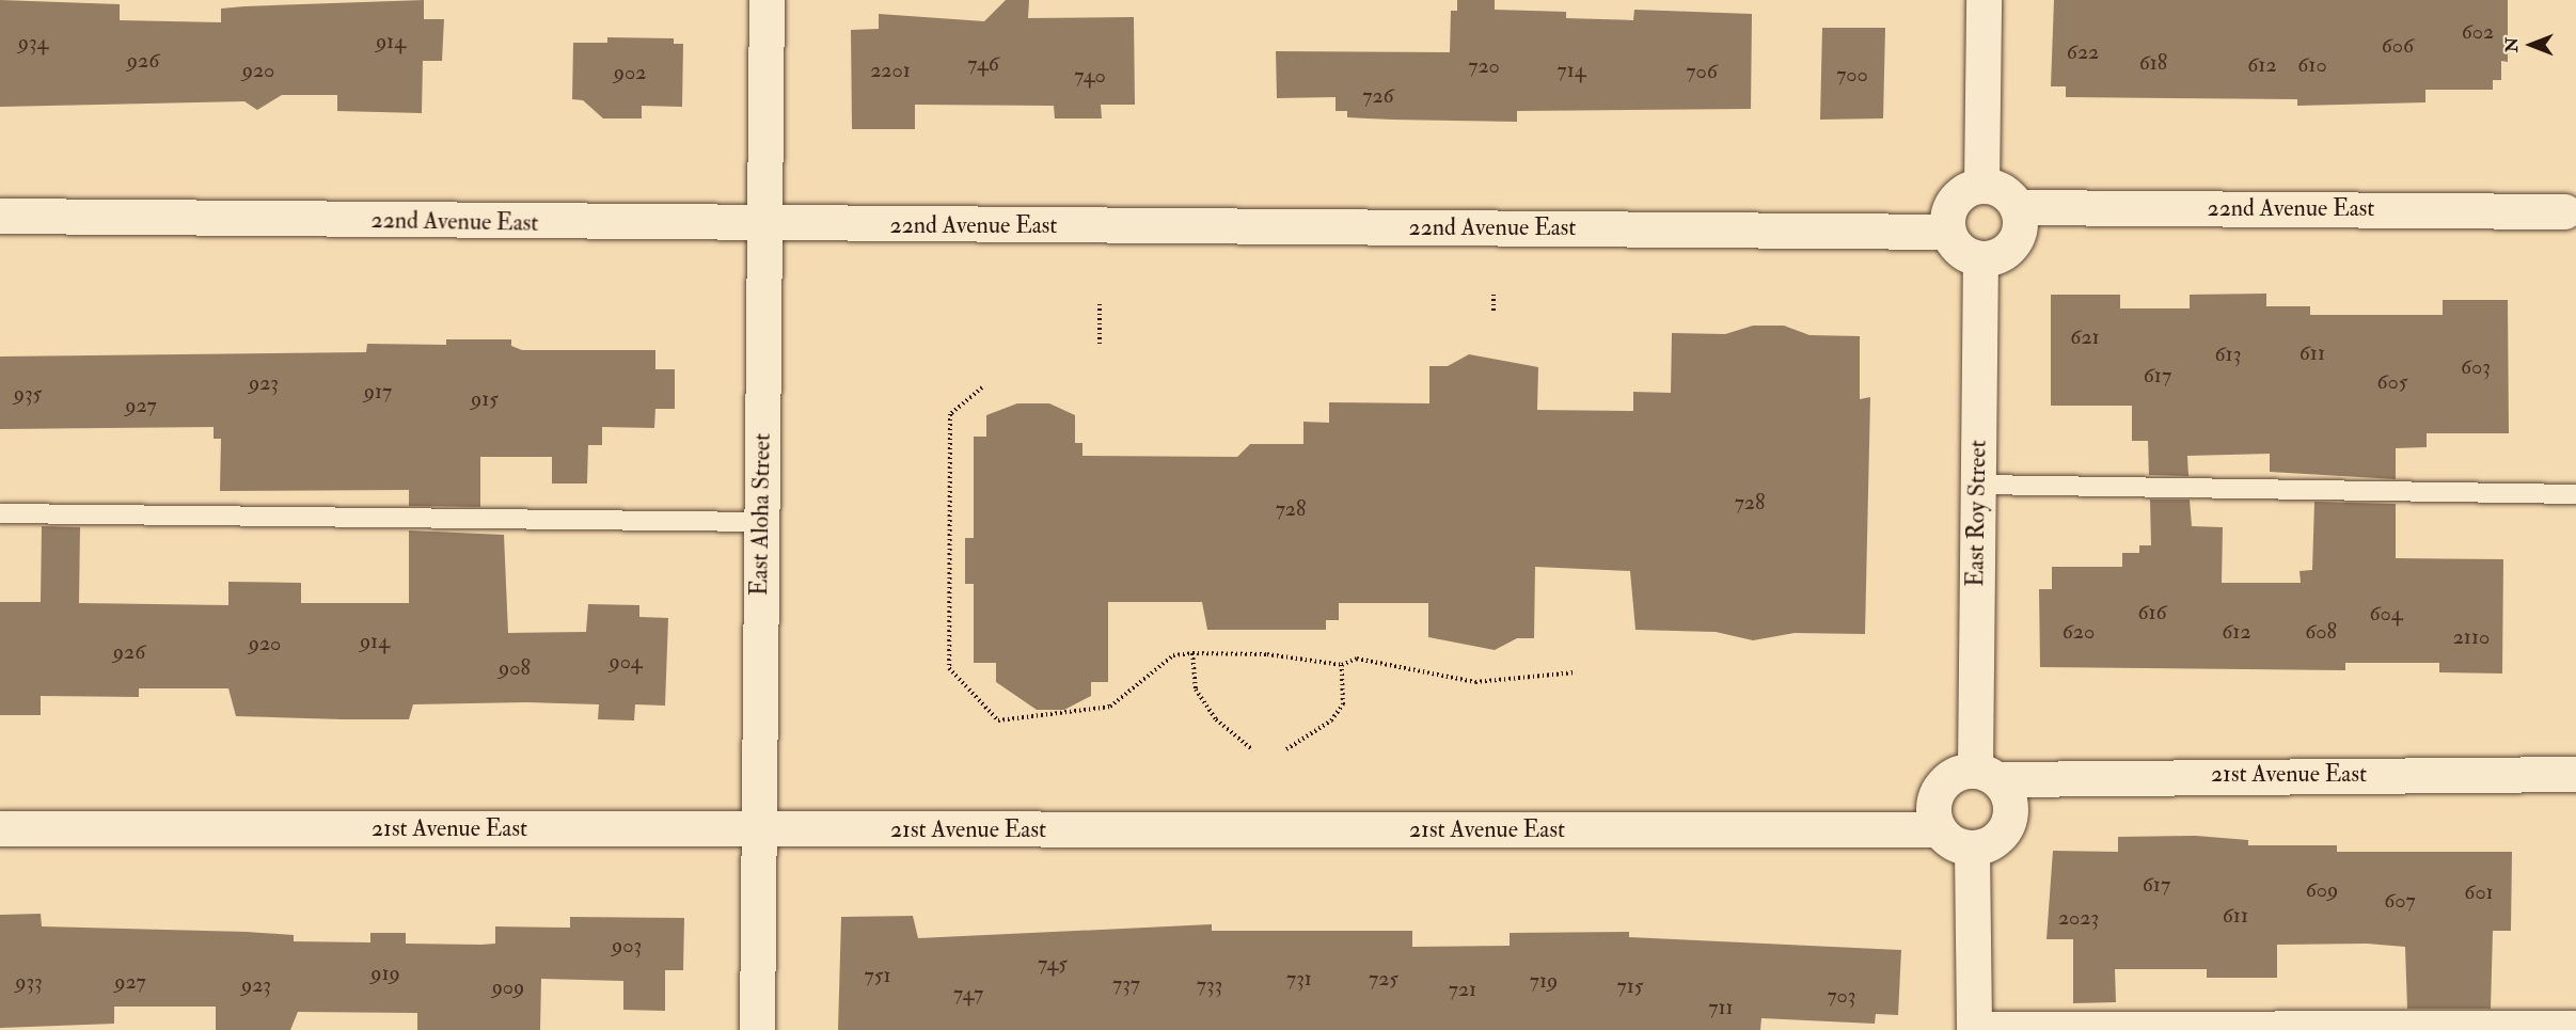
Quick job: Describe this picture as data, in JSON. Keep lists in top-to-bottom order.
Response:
{
  "streets": {
    "street": [
      "22nd Avenue East",
      "East Roy Street",
      "East Aloha Street",
      "21st Avenue East"
    ]
  },
  "crossings": [
    ["22nd Avenue East", "East Roy Street"],
    ["22nd Avenue East", "East Aloha Street"],
    ["East Roy Street", "21st Avenue East"],
    ["East Aloha Street", "21st Avenue East"]
  ],
  "house_numbers": [
    "602",
    "914",
    "934",
    "606",
    "622",
    "926",
    "618",
    "746",
    "612",
    "610",
    "720",
    "920",
    "2201",
    "714",
    "706",
    "902",
    "700",
    "740",
    "726",
    "621",
    "611",
    "613",
    "603",
    "617",
    "605",
    "923",
    "917",
    "935",
    "915",
    "927",
    "728",
    "728",
    "616",
    "604",
    "620",
    "612",
    "608",
    "2110",
    "914",
    "920",
    "926",
    "904",
    "908",
    "617",
    "609",
    "601",
    "607",
    "611",
    "2023",
    "903",
    "745",
    "919",
    "751",
    "731",
    "725",
    "719",
    "933",
    "927",
    "737",
    "923",
    "733",
    "715",
    "909",
    "721",
    "747",
    "703",
    "711"
  ],
  "north": "left"
}
